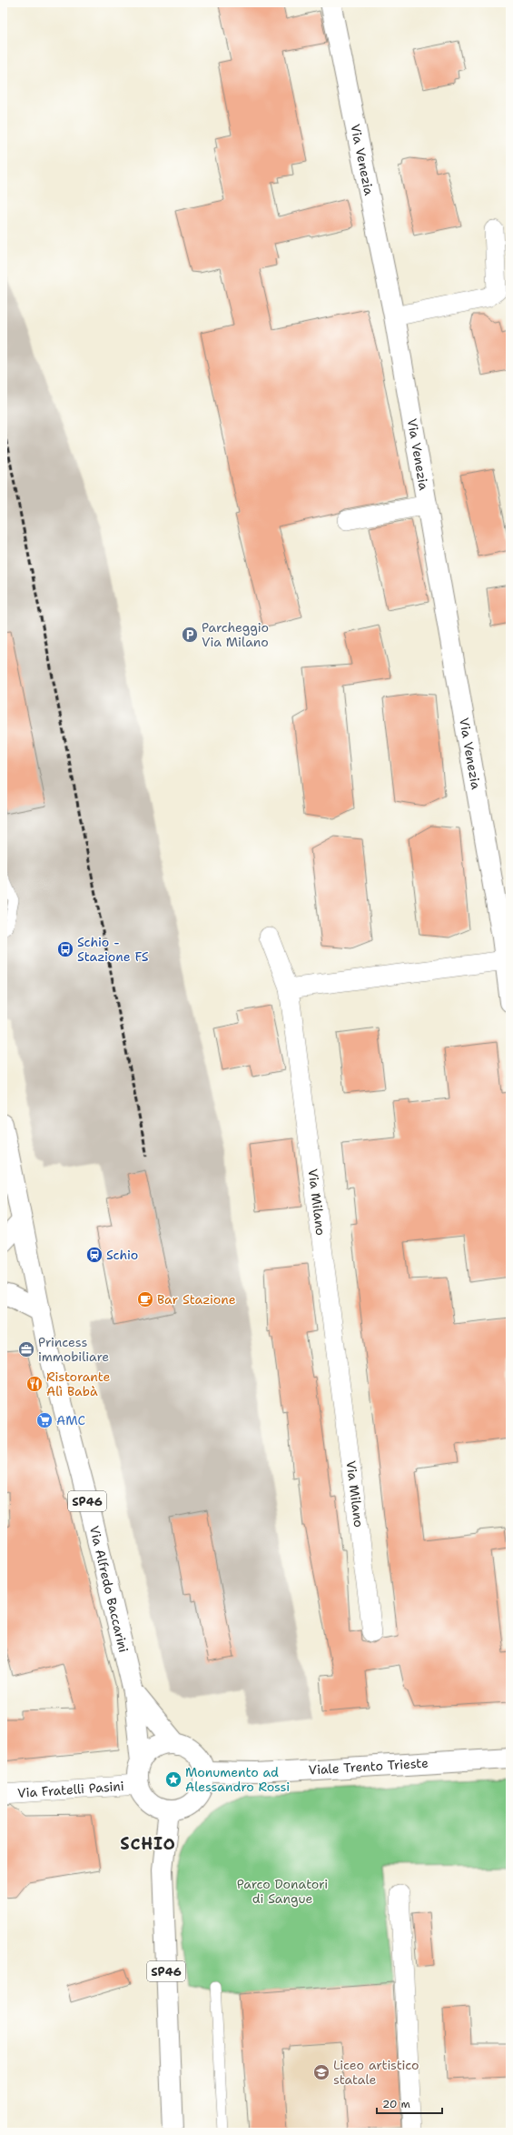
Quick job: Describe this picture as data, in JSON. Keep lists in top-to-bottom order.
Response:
{
  "streets": {
    "main road": [
      "Via Venezia",
      "SP46",
      "Via Alfredo Baccarini",
      "Viale Trento Trieste"
    ],
    "street": ["Via Milano", "Via Fratelli Pasini"]
  },
  "crossings": [
    ["SP46", "Via Alfredo Baccarini"],
    ["SP46", "Viale Trento Trieste"],
    ["SP46", "Via Fratelli Pasini"],
    ["Via Alfredo Baccarini", "Viale Trento Trieste"],
    ["Via Alfredo Baccarini", "Via Fratelli Pasini"],
    ["Viale Trento Trieste", "Via Fratelli Pasini"]
  ],
  "districts": ["SCHIO"],
  "parks": ["Parco Donatori di Sangue"],
  "places": {
    "parking": ["Parcheggio Via Milano"],
    "bus stop": ["Schio - Stazione FS"],
    "station": ["Schio"],
    "cafe": ["Bar Stazione"],
    "office": ["Princess immobiliare"],
    "restaurant": ["Ristorante Alì Babà"],
    "supermarket": ["AMC"],
    "place": ["Monumento ad Alessandro Rossi"],
    "school or university": ["Liceo artistico statale"]
  },
  "scale_bar": "20 m"
}
